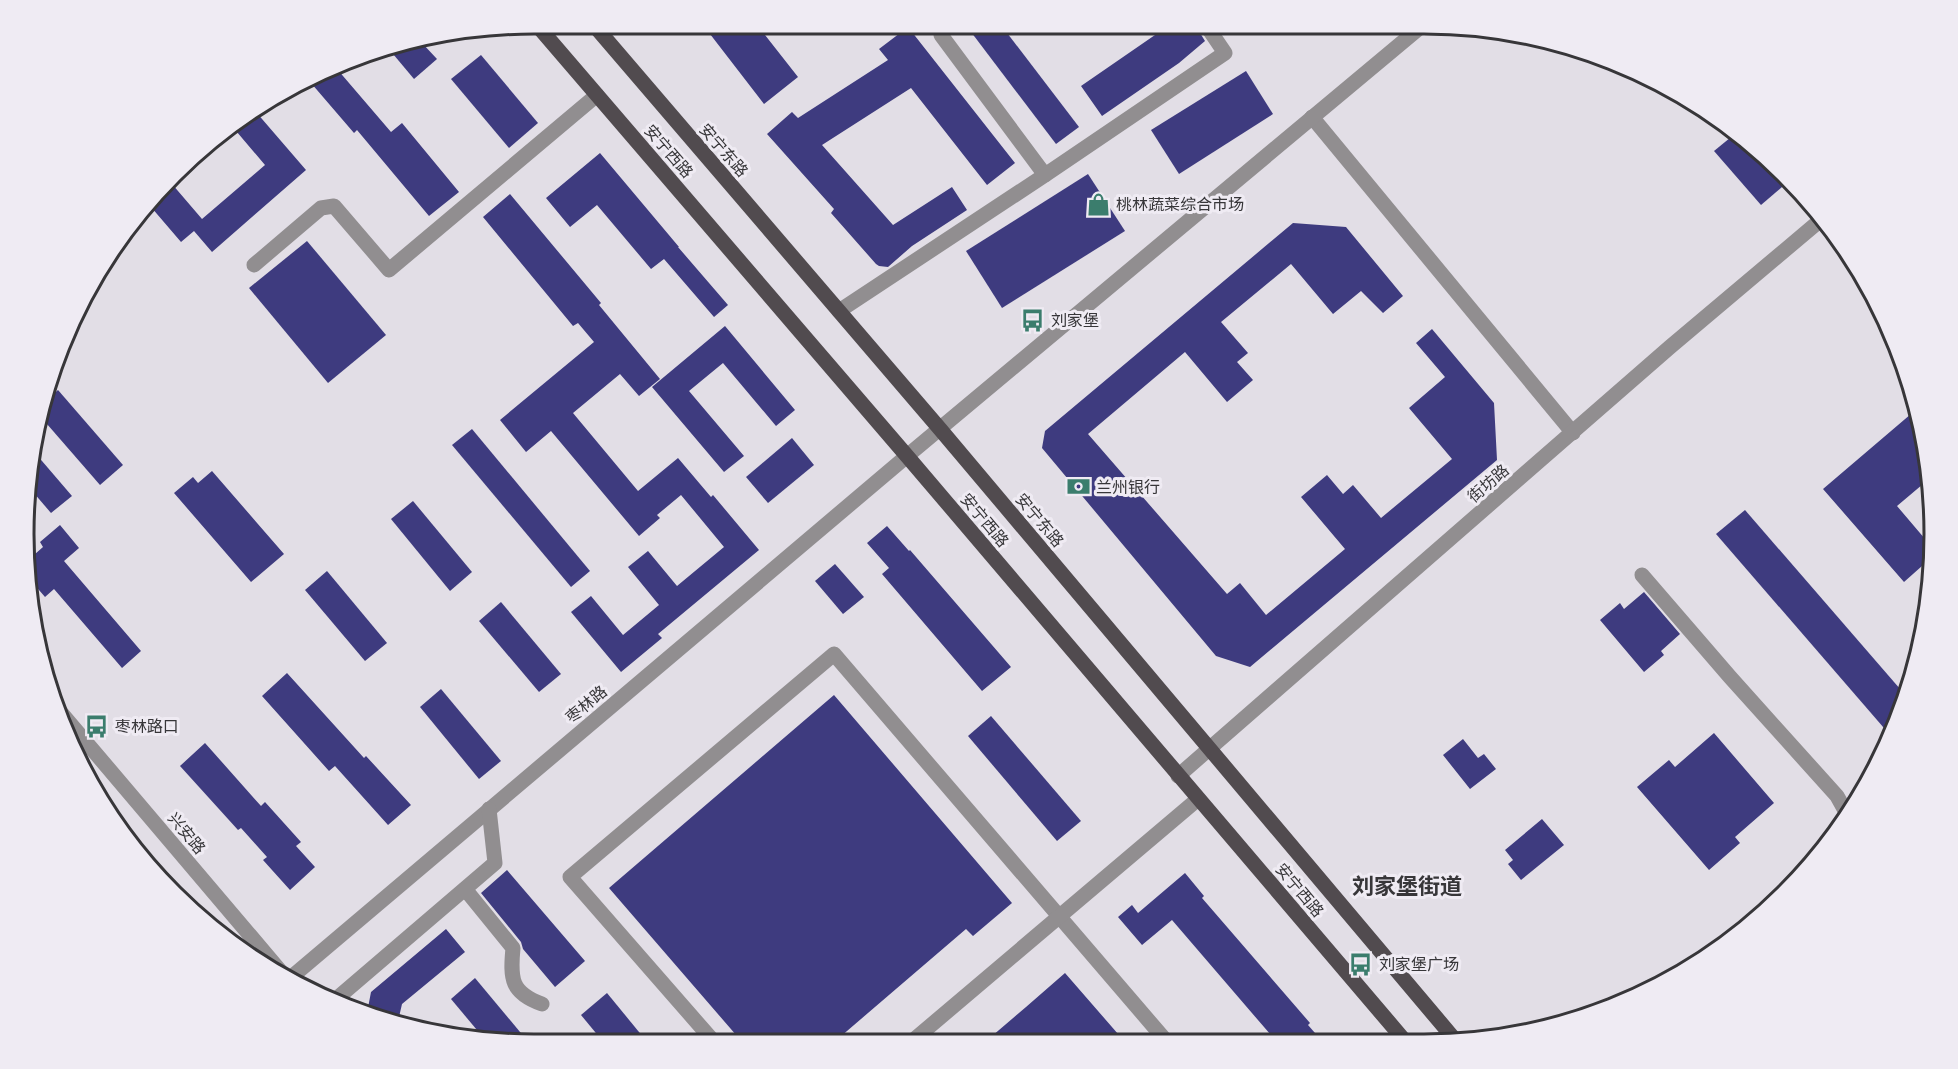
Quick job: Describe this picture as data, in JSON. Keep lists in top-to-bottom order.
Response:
{
  "streets": {
    "main road": ["安宁东路", "安宁西路"],
    "street": ["街坊路", "枣林路", "兴安路"]
  },
  "crossings": [
    ["安宁东路", "街坊路"],
    ["安宁东路", "枣林路"],
    ["安宁西路", "街坊路"],
    ["安宁西路", "枣林路"]
  ],
  "districts": ["刘家堡街道"],
  "places": {
    "shop": ["桃林蔬菜综合市场"],
    "bus stop": ["刘家堡", "枣林路口", "刘家堡广场"],
    "bank": ["兰州银行"]
  }
}
